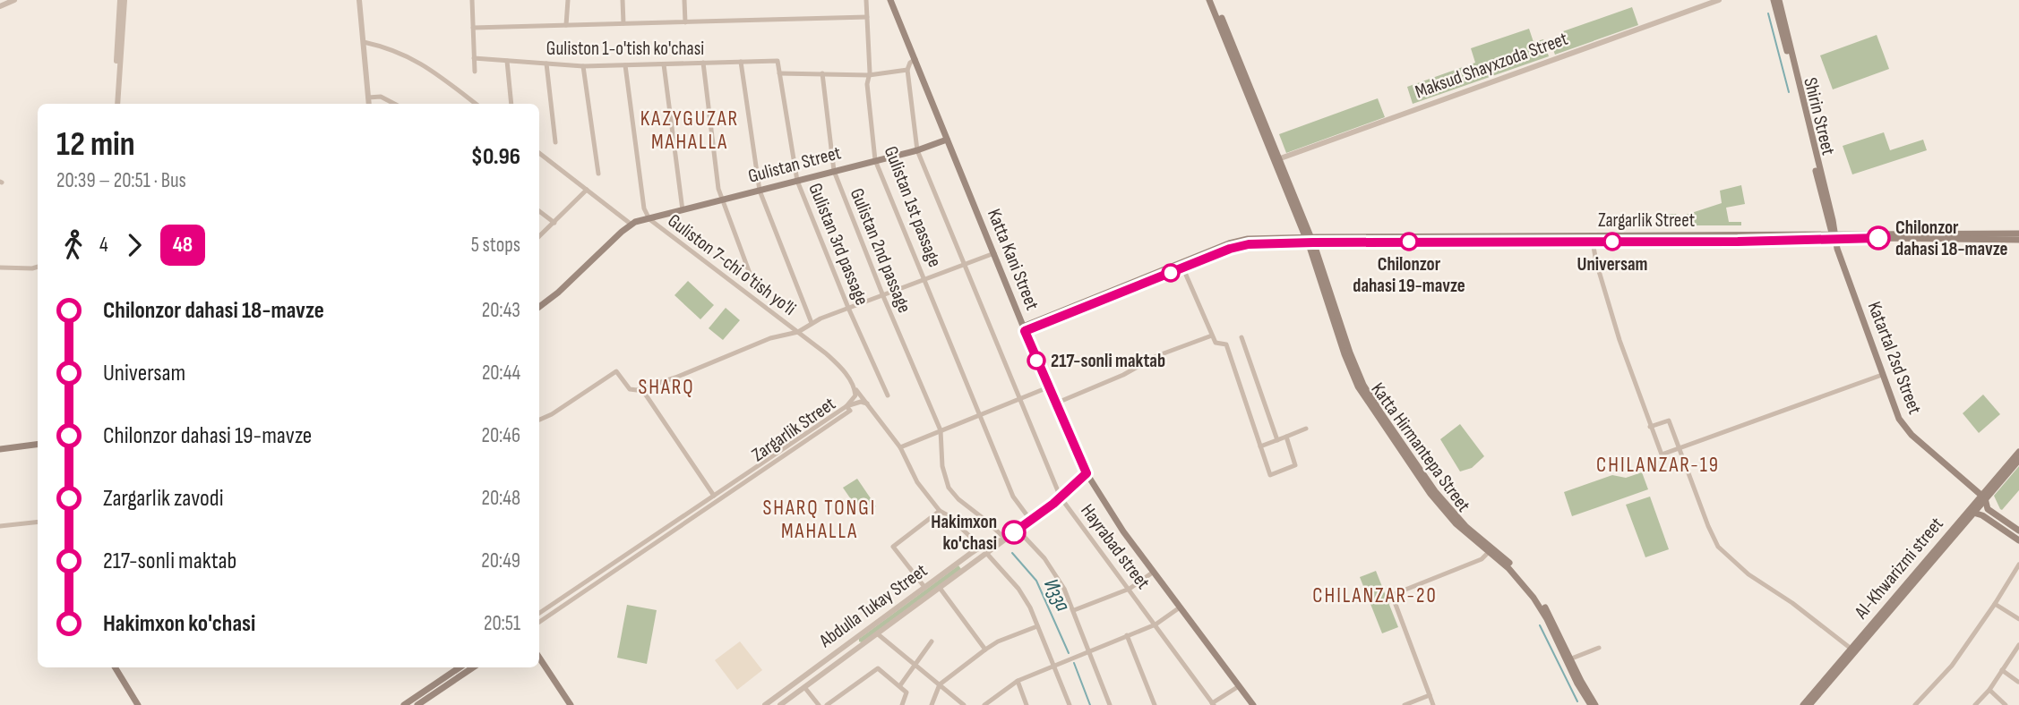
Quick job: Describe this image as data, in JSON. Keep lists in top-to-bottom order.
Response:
{
  "streets": {
    "main road": [
      "Shirin Street",
      "Gulistan Street",
      "Zargarlik Street",
      "Katta Kani Street",
      "Katartal 2sd Street",
      "Katta Hirmаntepa Street",
      "Al-Khwarizmi street"
    ],
    "street": [
      "Guliston 1-o'tish ko'chasi",
      "Maksud Shayxzoda Street",
      "Gulistan 1st passage",
      "Gulistan 3rd passage",
      "Gulistan 2nd passage",
      "Guliston 7-chi o'tish yo'li",
      "Hayrabad street",
      "Abdulla Tukay Street"
    ]
  },
  "crossings": [
    ["Guliston 1-o'tish ko'chasi", "Gulistan 3rd passage"],
    ["Maksud Shayxzoda Street", "Katta Hirmаntepa Street"],
    ["Shirin Street", "Zargarlik Street"],
    ["Shirin Street", "Katartal 2sd Street"],
    ["Gulistan Street", "Gulistan 1st passage"],
    ["Gulistan Street", "Gulistan 3rd passage"],
    ["Gulistan Street", "Gulistan 2nd passage"],
    ["Gulistan Street", "Katta Kani Street"],
    ["Gulistan Street", "Guliston 7-chi o'tish yo'li"],
    ["Gulistan Street", "Hayrabad street"],
    ["Gulistan 1st passage", "Abdulla Tukay Street"],
    ["Zargarlik Street", "Katta Kani Street"],
    ["Zargarlik Street", "Katartal 2sd Street"],
    ["Zargarlik Street", "Katta Hirmаntepa Street"],
    ["Gulistan 2nd passage", "Abdulla Tukay Street"],
    ["Katta Kani Street", "Abdulla Tukay Street"],
    ["Guliston 7-chi o'tish yo'li", "Abdulla Tukay Street"],
    ["Katartal 2sd Street", "Al-Khwarizmi street"],
    ["Hayrabad street", "Abdulla Tukay Street"]
  ],
  "districts": [
    "KAZYGUZAR MAHALLA",
    "SHARQ",
    "CHILANZAR-19",
    "SHARQ TONGI MAHALLA",
    "CHILANZAR-20"
  ],
  "water": ["Изза"],
  "places": [
    "Chilonzor dahasi 18-mavze",
    "Chilonzor dahasi 19-mavze",
    "Universam",
    "217-sonli maktab",
    "Hakimxon ko'chasi"
  ],
  "lines": ["bus line 48"],
  "page": {
    "heading": ["12 min", "20:39 – 20:51 · Bus", "$0.96"],
    "legs": ["4", "48", "5 stops"],
    "list": [
      {
        "name": "Chilonzor dahasi 18-mavze",
        "value": "20:43"
      },
      {
        "name": "Universam",
        "value": "20:44"
      },
      {
        "name": "Chilonzor dahasi 19-mavze",
        "value": "20:46"
      },
      {
        "name": "Zargarlik zavodi",
        "value": "20:48"
      },
      {
        "name": "217-sonli maktab",
        "value": "20:49"
      },
      {
        "name": "Hakimxon ko'chasi",
        "value": "20:51"
      }
    ]
  }
}
